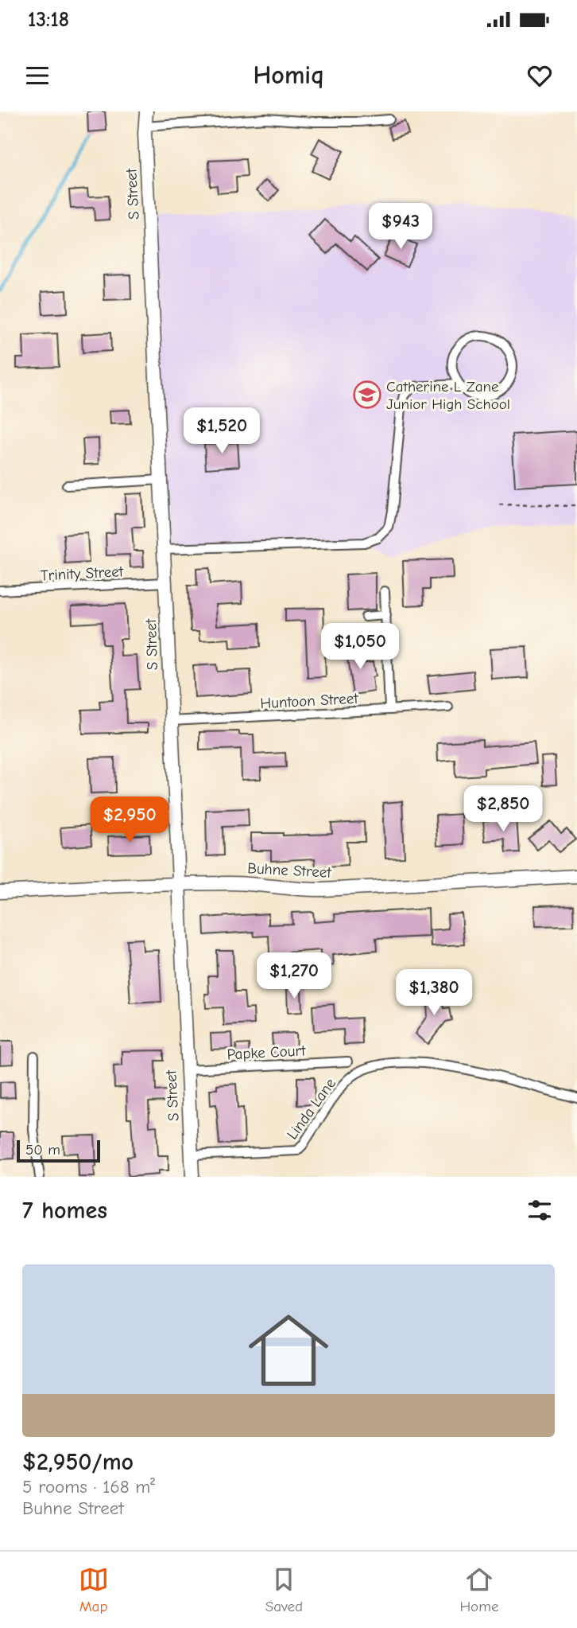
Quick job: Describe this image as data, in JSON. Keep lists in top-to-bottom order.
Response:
{
  "streets": {
    "main road": ["S Street", "Buhne Street"],
    "street": [
      "Trinity Street",
      "Huntoon Street",
      "Papke Court",
      "Linda Lane"
    ]
  },
  "crossings": [
    ["S Street", "Trinity Street"],
    ["S Street", "Huntoon Street"],
    ["S Street", "Buhne Street"],
    ["S Street", "Papke Court"],
    ["S Street", "Linda Lane"]
  ],
  "places": {
    "school or university": ["Catherine L Zane Junior High School"]
  },
  "scale_bar": "50 m",
  "page": {
    "status": "13:18",
    "header": "Homiq",
    "price": [
      "$943",
      "$1,520",
      "$1,050",
      "$2,850",
      "$2,950",
      "$1,270",
      "$1,380"
    ],
    "scale": "50 m",
    "heading": "7 homes",
    "list": [
      {
        "name": "$2,950/mo",
        "note": "5 rooms · 168 m² · Buhne Street"
      }
    ],
    "tabs": ["Map", "Saved", "Home"]
  }
}
